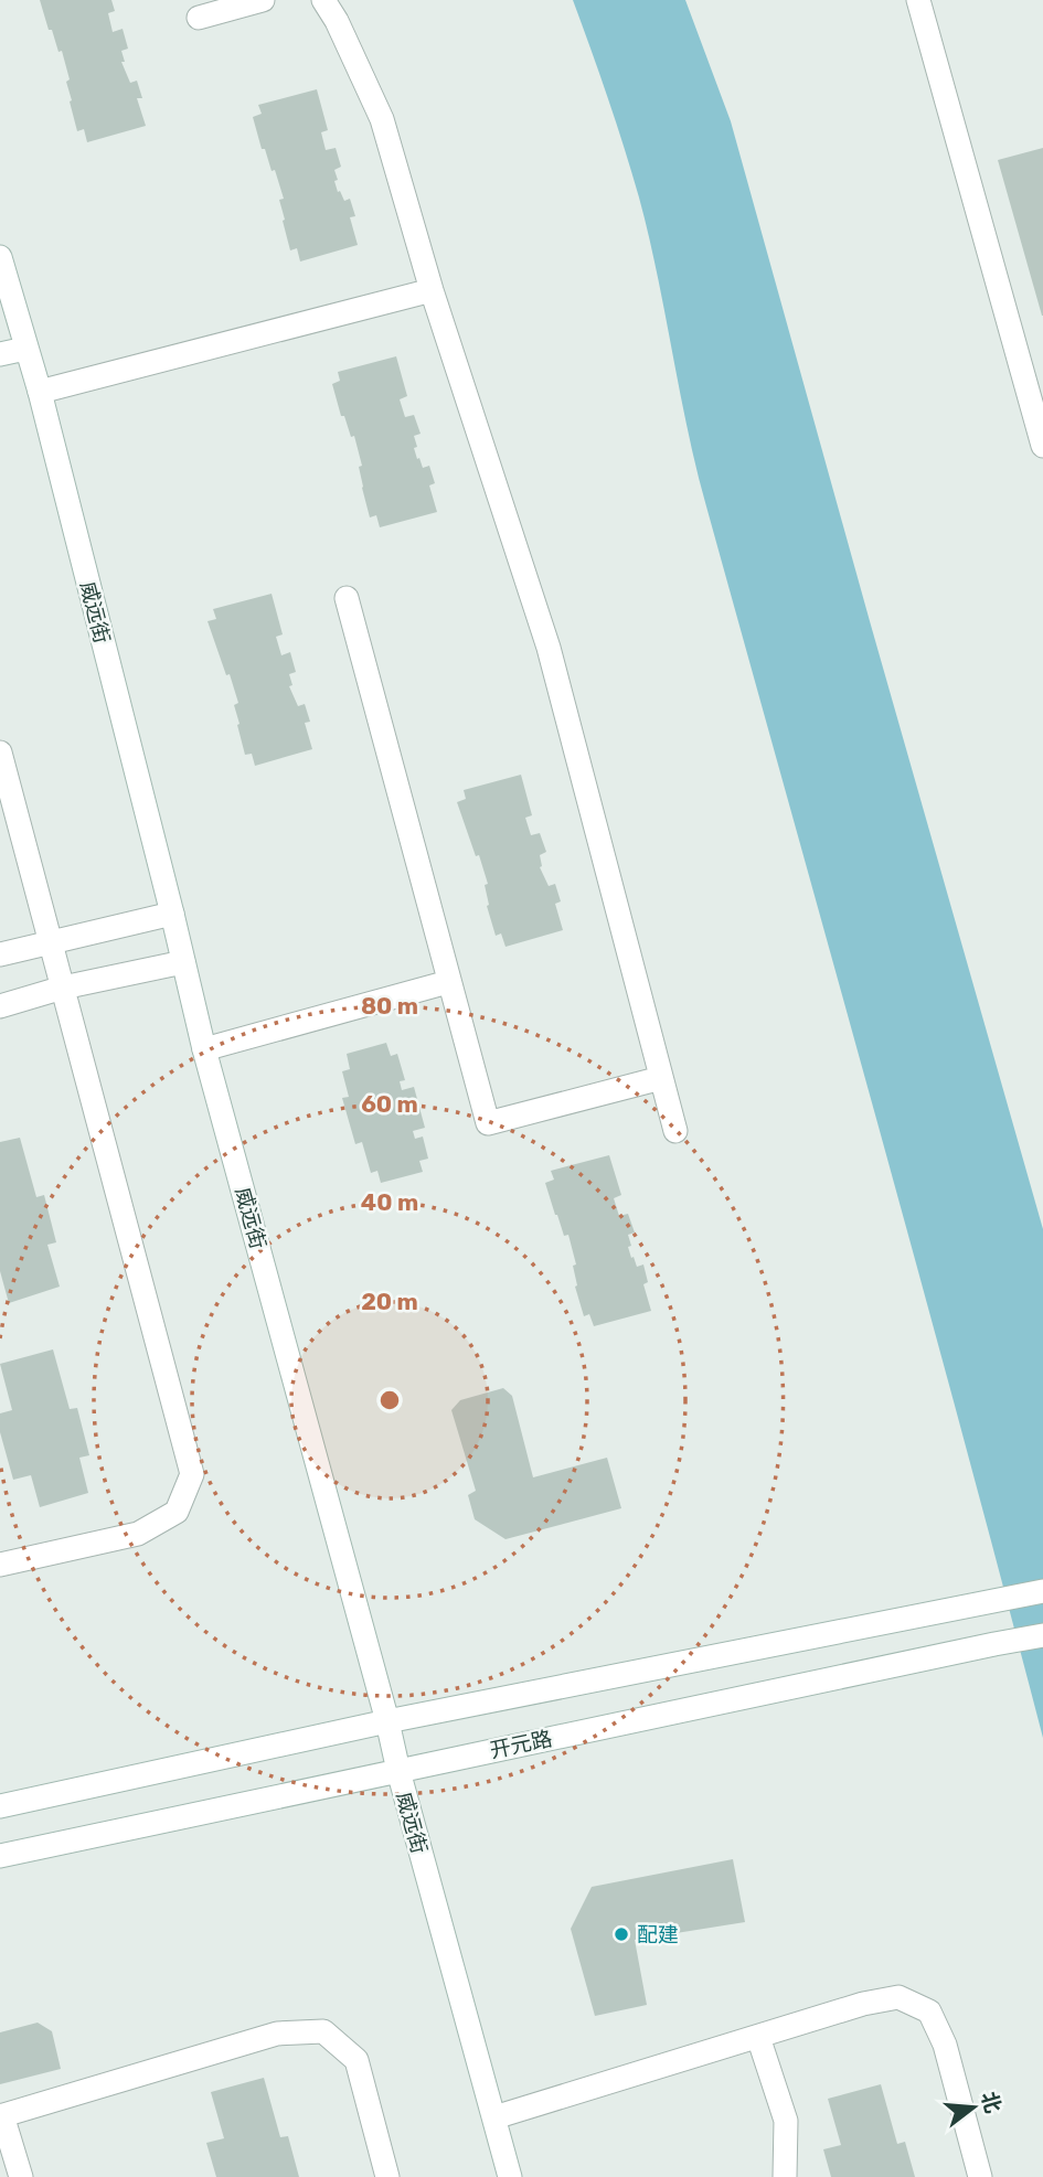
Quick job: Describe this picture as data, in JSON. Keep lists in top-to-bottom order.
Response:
{
  "streets": {
    "street": ["威远街", "开元路"]
  },
  "crossings": [
    ["威远街", "开元路"]
  ],
  "places": ["配建"],
  "north": "right",
  "rings": [
    "80 m",
    "60 m",
    "40 m",
    "20 m"
  ]
}
